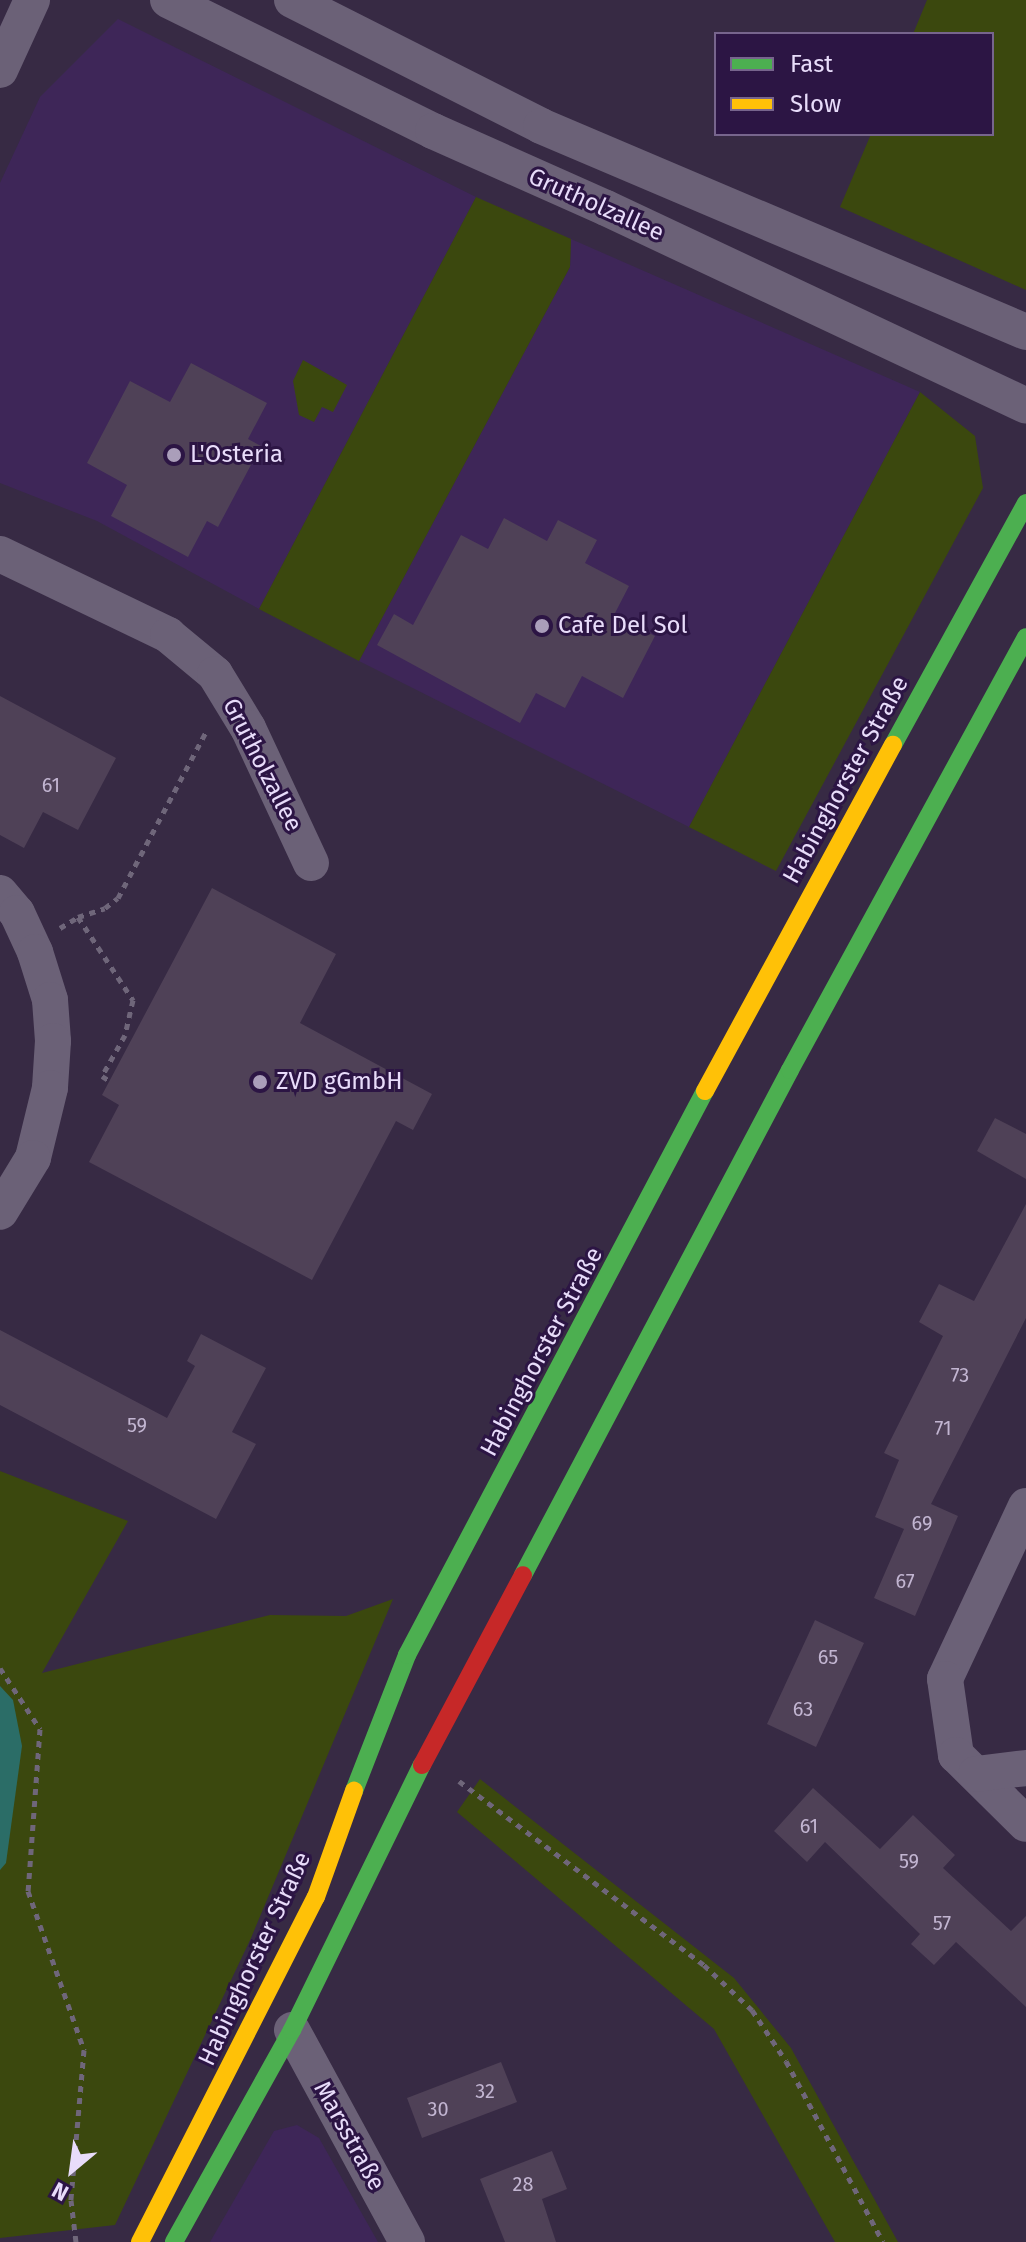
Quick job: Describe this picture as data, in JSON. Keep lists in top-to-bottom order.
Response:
{
  "streets": {
    "main road": ["Habinghorster Straße"],
    "street": ["Grutholzallee", "Marsstraße"]
  },
  "places": ["L'Osteria", "Cafe Del Sol", "ZVD gGmbH"],
  "house_numbers": [
    "61",
    "73",
    "59",
    "71",
    "69",
    "67",
    "65",
    "63",
    "61",
    "59",
    "57",
    "32",
    "30",
    "28"
  ],
  "legend": ["Fast", "Slow"],
  "north": "bottom left"
}
